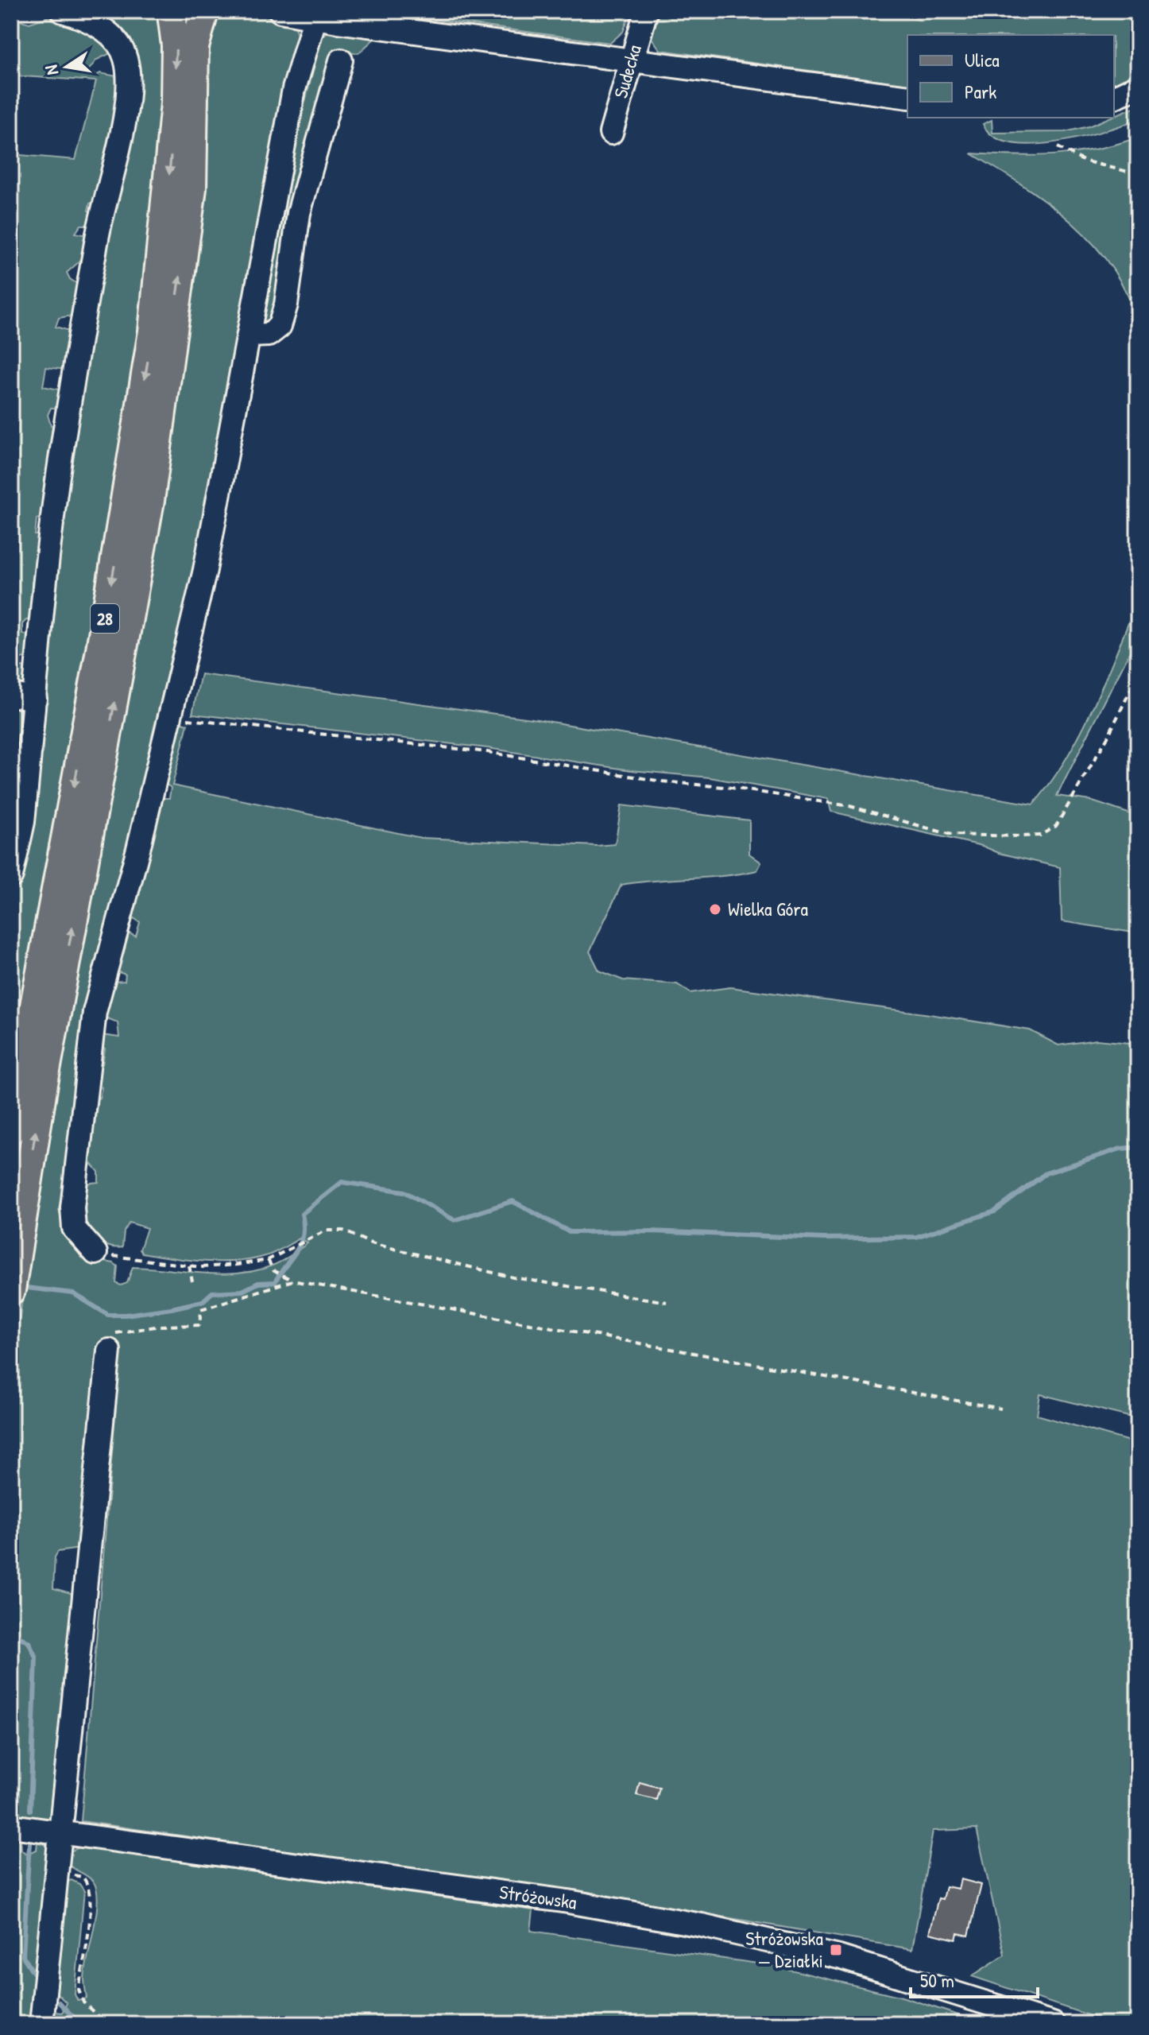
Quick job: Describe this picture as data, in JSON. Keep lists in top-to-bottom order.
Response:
{
  "streets": {
    "main road": ["28"],
    "street": ["Sudecka", "Stróżowska"]
  },
  "places": {
    "other": ["Wielka Góra"],
    "transit": ["Stróżowska — Działki"]
  },
  "legend": ["Ulica", "Park"],
  "scale_bar": "50 m",
  "north": "left"
}
